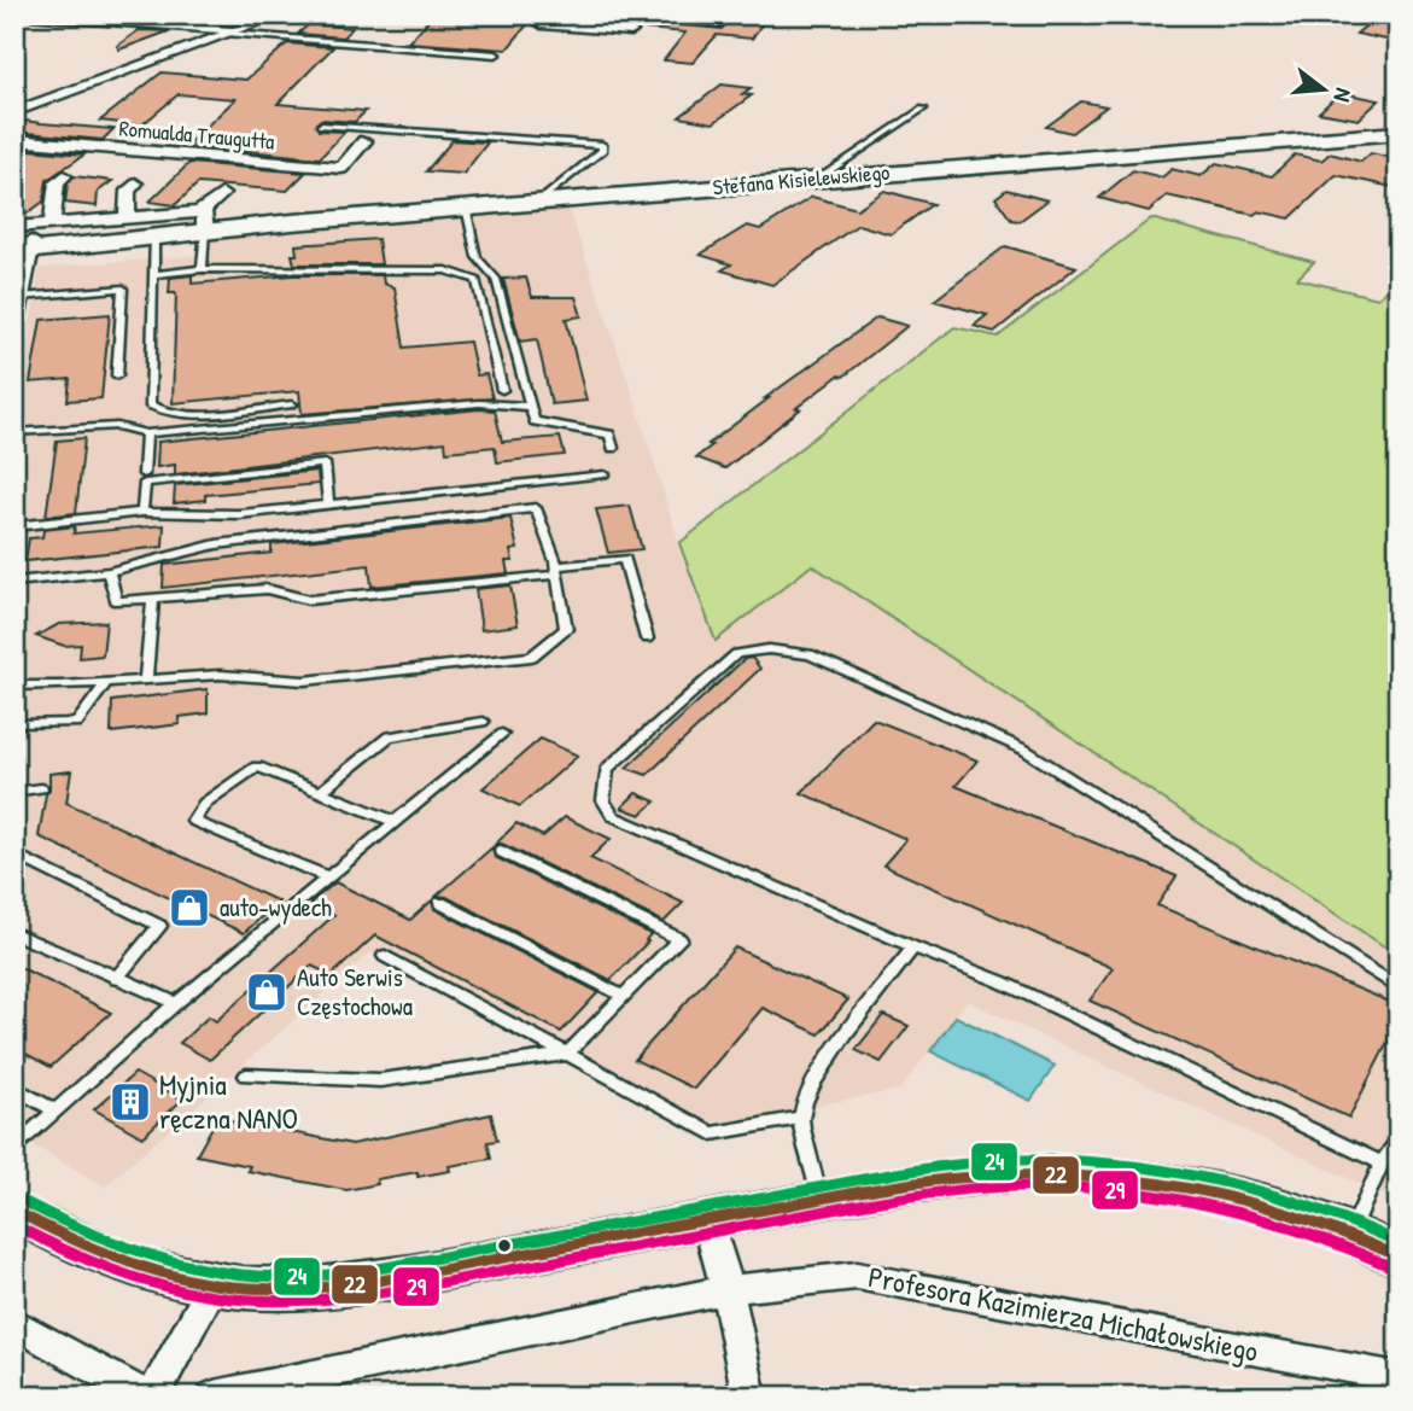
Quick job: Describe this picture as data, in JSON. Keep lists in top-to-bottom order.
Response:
{
  "streets": {
    "main road": ["Stefana Kisielewskiego"],
    "street": ["Romualda Traugutta", "Profesora Kazimierza Michałowskiego"]
  },
  "places": {
    "shop": ["auto-wydech", "Auto Serwis Częstochowa"],
    "building": ["Myjnia ręczna NANO"]
  },
  "lines": ["transit line 24", "transit line 22", "transit line 29"],
  "north": "right"
}
